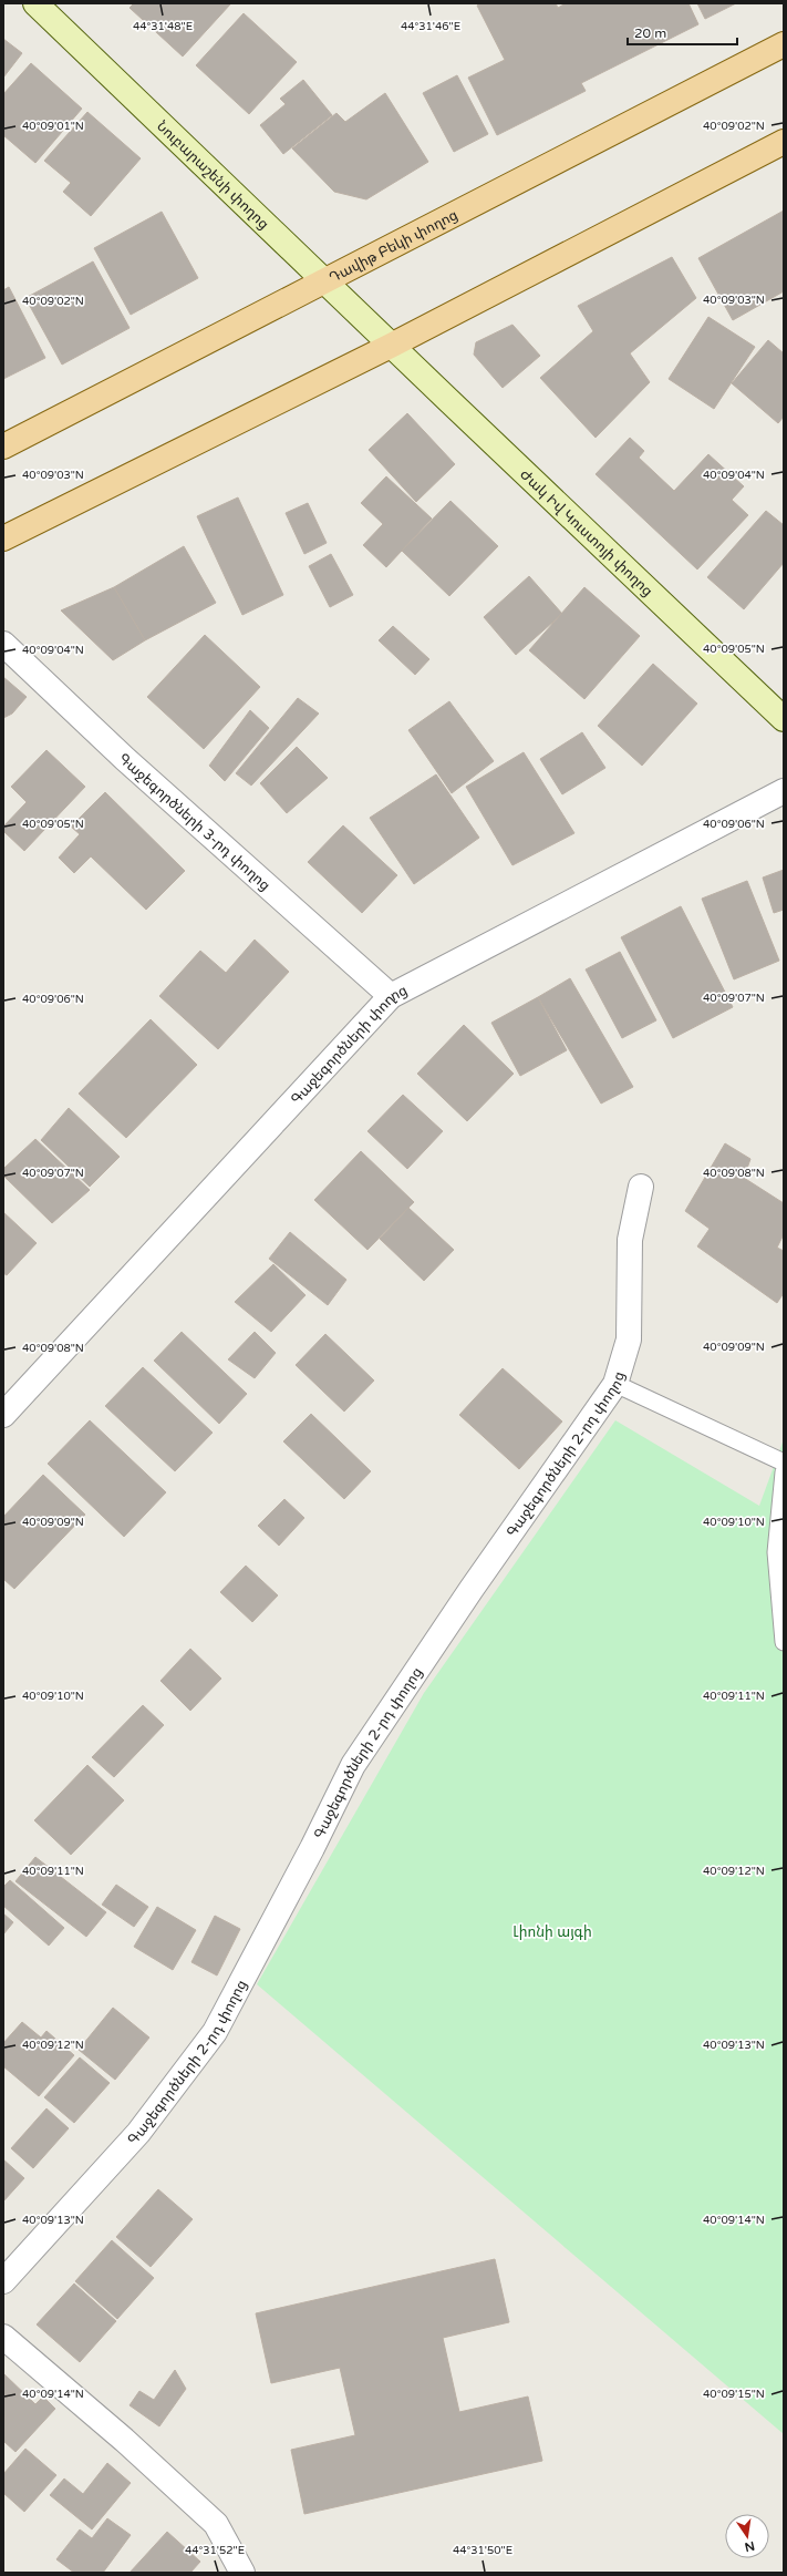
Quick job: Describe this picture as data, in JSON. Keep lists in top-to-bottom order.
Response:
{
  "streets": {
    "main road": ["Նուբարաշենի փողոց", "Դավիթ Բեկի փողոց", "Ժակ Իվ Կուստոյի փողոց"],
    "street": ["Գաջեգործների 3-րդ փողոց", "Գաջեգործների փողոց", "Գաջեգործների 2-րդ փողոց"]
  },
  "crossings": [
    ["Նուբարաշենի փողոց", "Դավիթ Բեկի փողոց"],
    ["Նուբարաշենի փողոց", "Ժակ Իվ Կուստոյի փողոց"],
    ["Գաջեգործների 3-րդ փողոց", "Գաջեգործների փողոց"]
  ],
  "parks": ["Լիոնի այգի"],
  "scale_bar": "20 m",
  "north": "bottom",
  "coordinates": [
    "44°31'48\"E",
    "44°31'46\"E",
    "40°09'02\"N",
    "40°09'01\"N",
    "40°09'03\"N",
    "40°09'04\"N",
    "40°09'05\"N",
    "40°09'06\"N",
    "40°09'07\"N",
    "40°09'08\"N",
    "40°09'09\"N",
    "40°09'10\"N",
    "40°09'11\"N",
    "40°09'12\"N",
    "40°09'13\"N",
    "40°09'14\"N",
    "40°09'15\"N",
    "44°31'52\"E",
    "44°31'50\"E"
  ]
}
